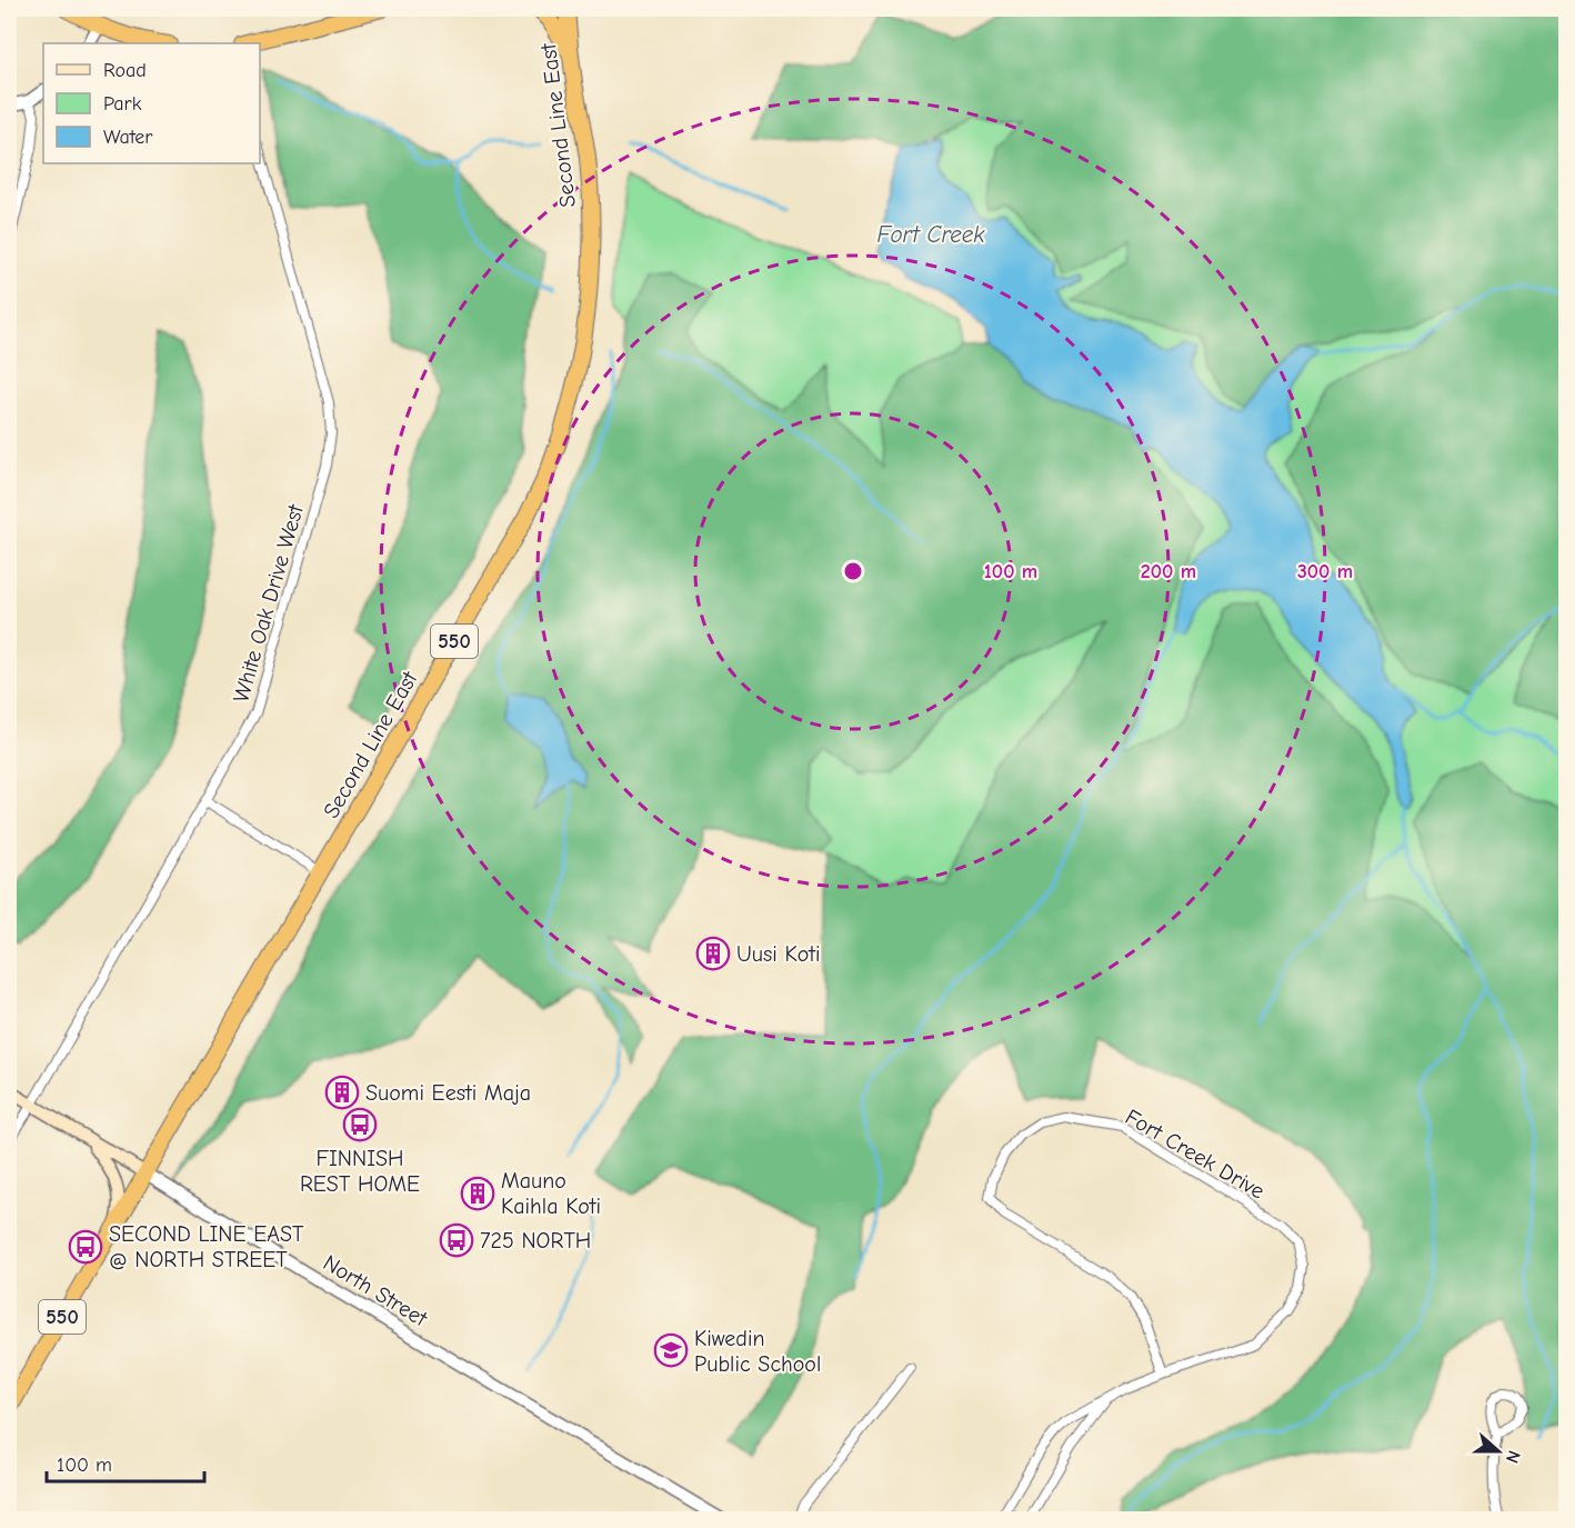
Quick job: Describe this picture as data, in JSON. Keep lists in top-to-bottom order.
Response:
{
  "streets": {
    "highway": ["Second Line East", "550"],
    "main road": ["North Street"],
    "street": ["White Oak Drive West", "Fort Creek Drive"]
  },
  "crossings": [
    ["Second Line East", "North Street"],
    ["White Oak Drive West", "North Street"]
  ],
  "water": ["Fort Creek"],
  "places": {
    "building": ["Uusi Koti", "Suomi Eesti Maja", "Mauno Kaihla Koti"],
    "bus stop": ["FINNISH REST HOME", "725 NORTH", "SECOND LINE EAST @ NORTH STREET"],
    "school or university": ["Kiwedin Public School"]
  },
  "legend": ["Road", "Park", "Water"],
  "scale_bar": "100 m",
  "north": "right",
  "rings": ["100 m", "200 m", "300 m"]
}
